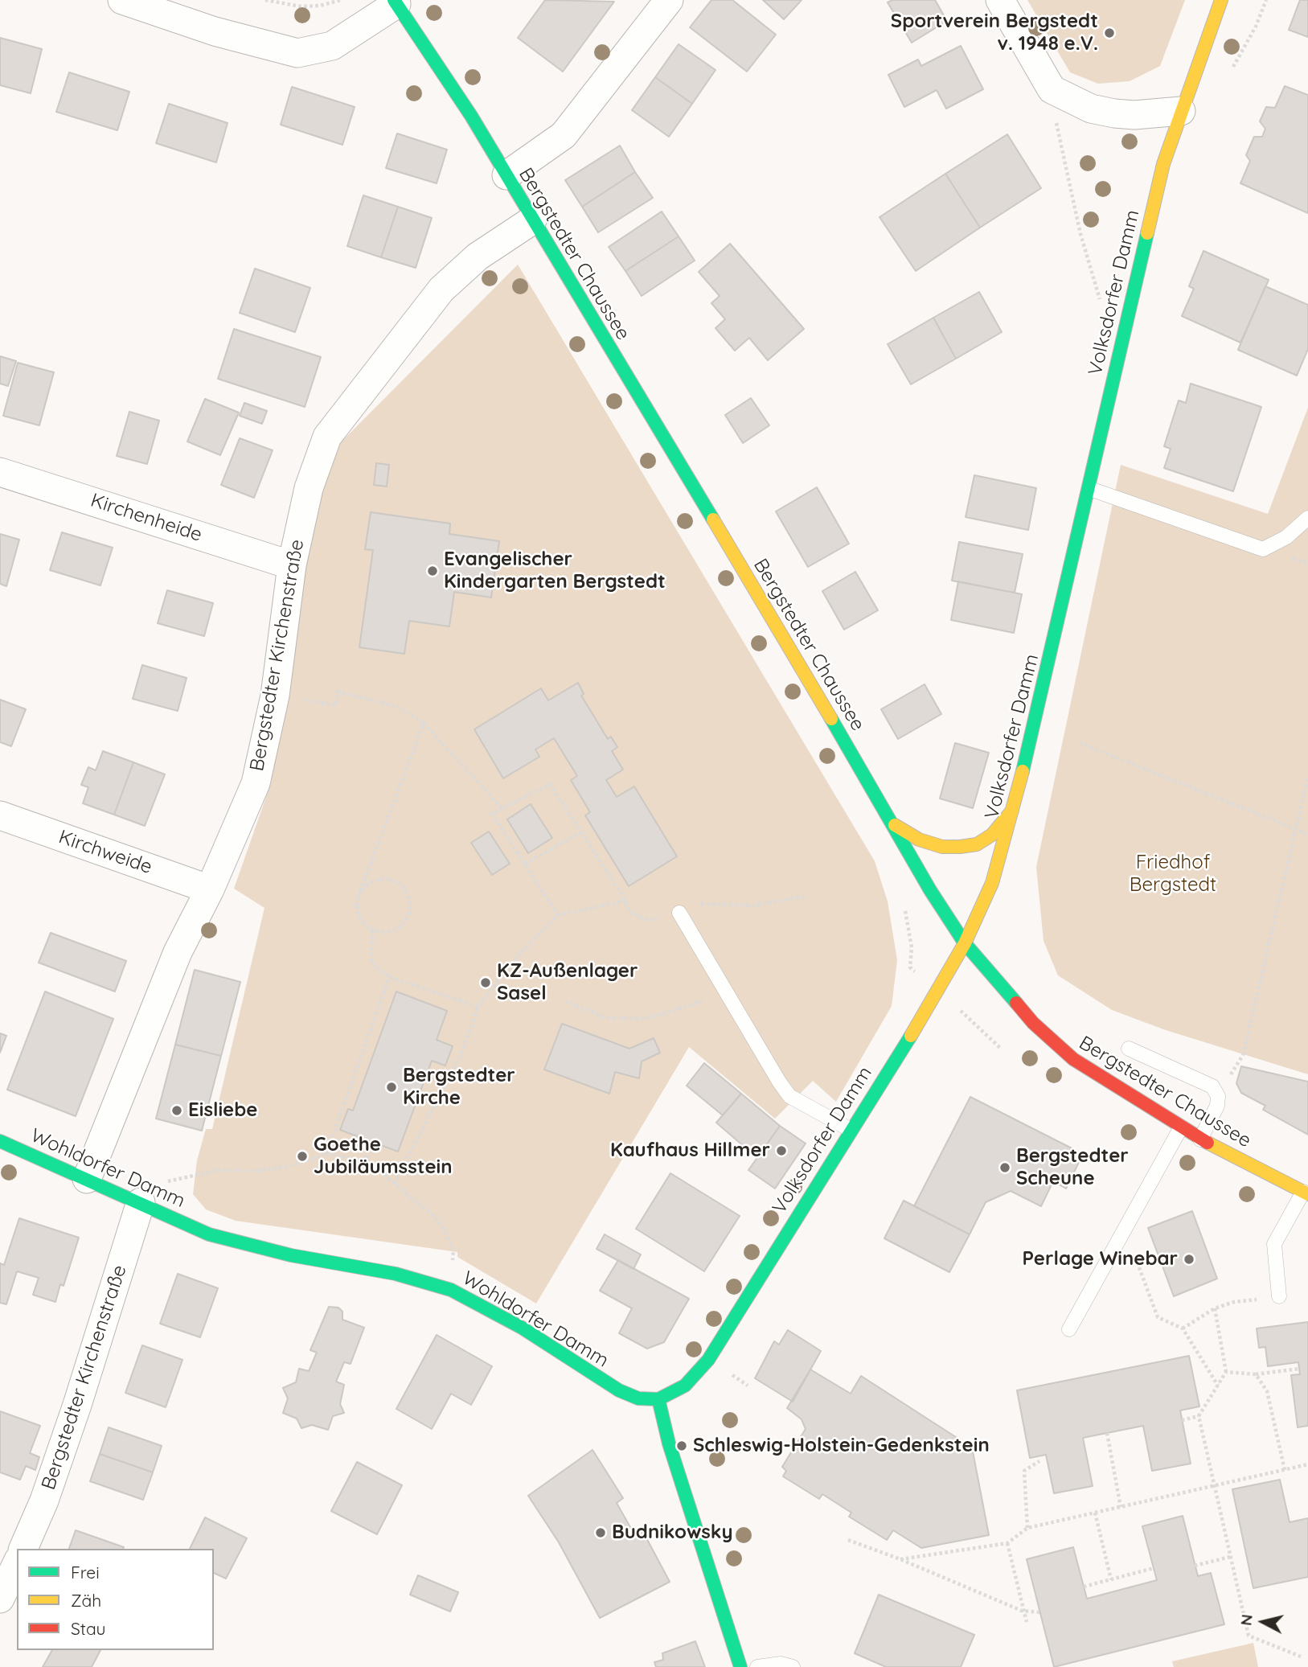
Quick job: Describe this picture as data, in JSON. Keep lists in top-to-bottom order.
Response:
{
  "streets": {
    "main road": ["Bergstedter Chaussee", "Volksdorfer Damm", "Wohldorfer Damm"],
    "street": ["Kirchenheide", "Bergstedter Kirchenstraße", "Kirchweide"]
  },
  "crossings": [
    ["Bergstedter Chaussee", "Volksdorfer Damm"],
    ["Bergstedter Chaussee", "Bergstedter Kirchenstraße"],
    ["Volksdorfer Damm", "Wohldorfer Damm"],
    ["Kirchenheide", "Bergstedter Kirchenstraße"],
    ["Bergstedter Kirchenstraße", "Kirchweide"],
    ["Bergstedter Kirchenstraße", "Wohldorfer Damm"]
  ],
  "parks": ["Friedhof Bergstedt"],
  "places": [
    "Sportverein Bergstedt v. 1948 e.V.",
    "Evangelischer Kindergarten Bergstedt",
    "KZ-Außenlager Sasel",
    "Bergstedter Kirche",
    "Eisliebe",
    "Kaufhaus Hillmer",
    "Goethe Jubiläumsstein",
    "Bergstedter Scheune",
    "Perlage Winebar",
    "Schleswig-Holstein-Gedenkstein",
    "Budnikowsky"
  ],
  "legend": ["Frei", "Zäh", "Stau"],
  "north": "left"
}
